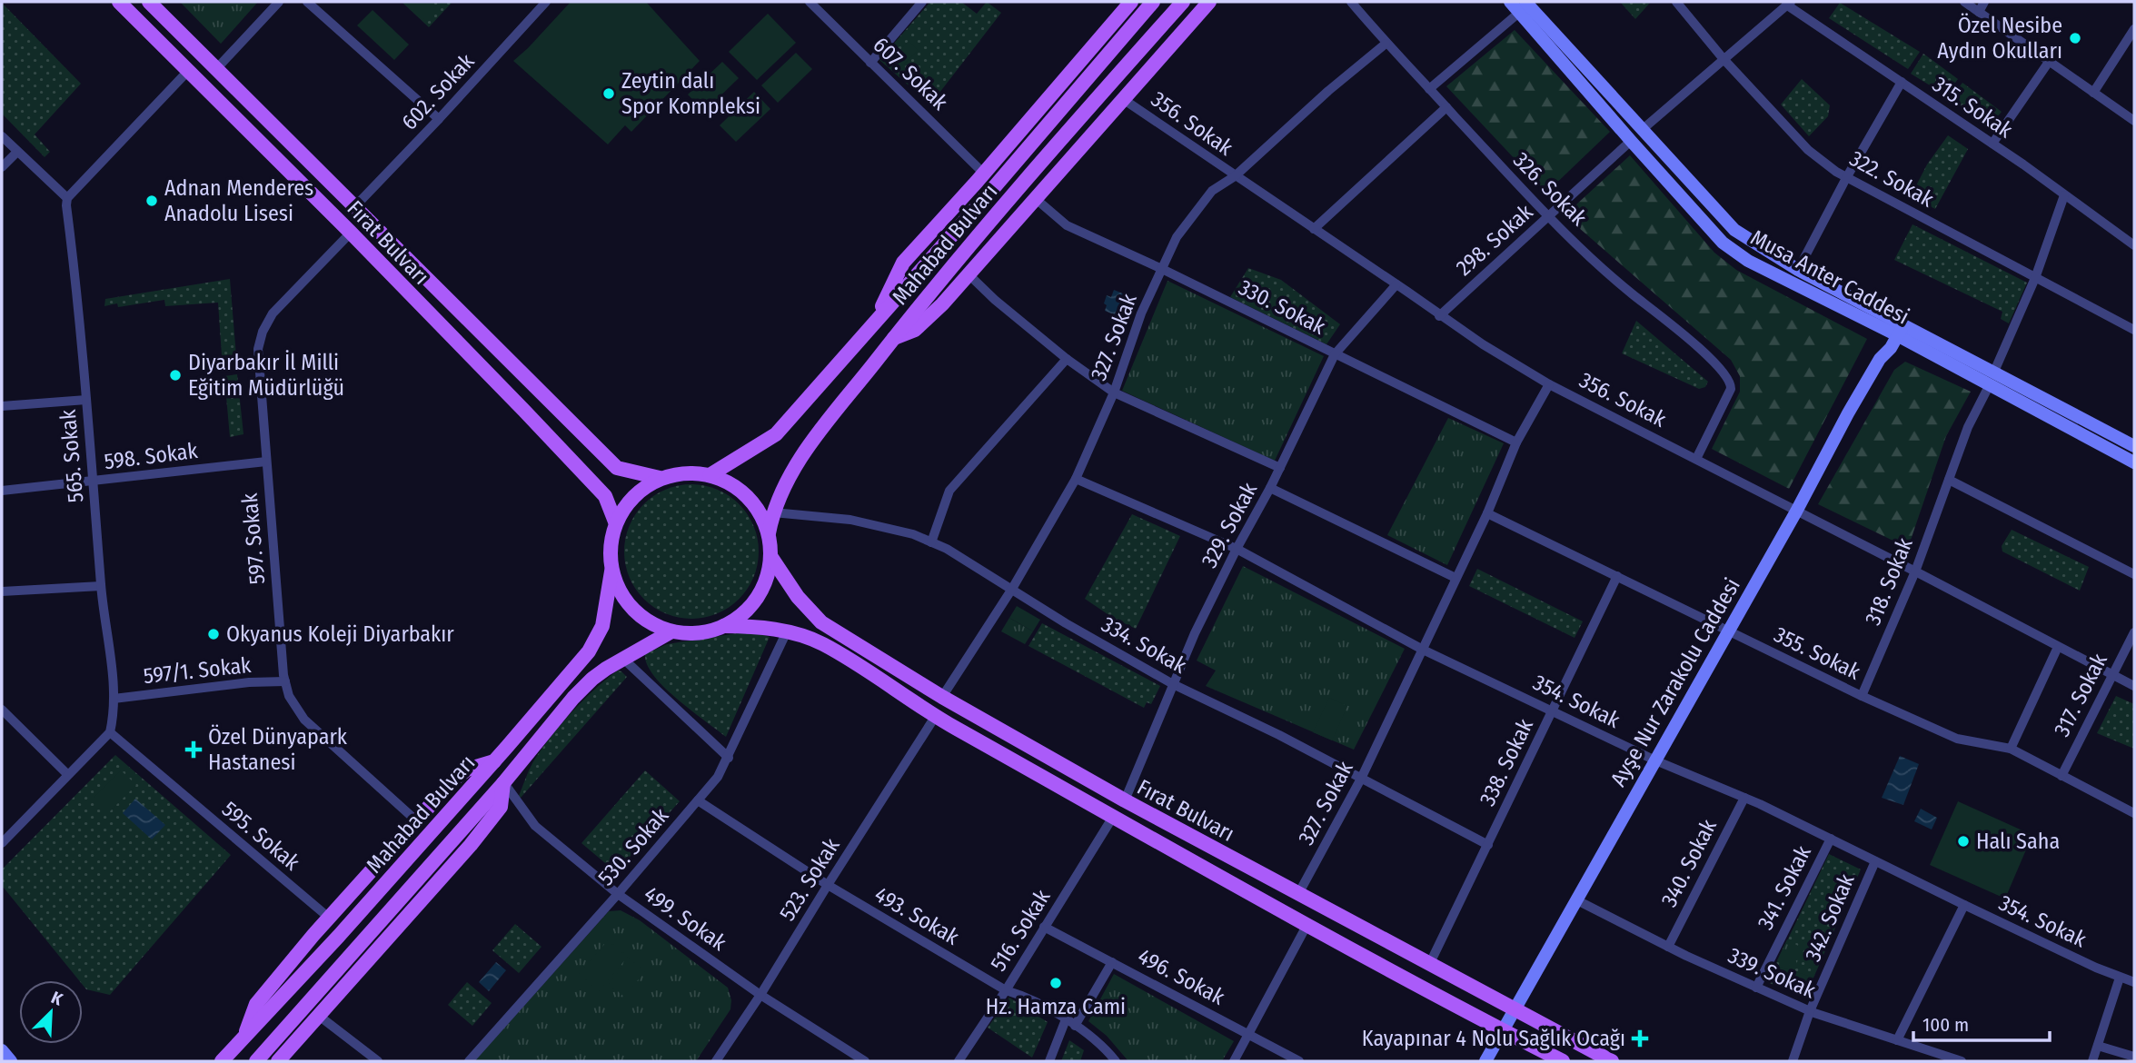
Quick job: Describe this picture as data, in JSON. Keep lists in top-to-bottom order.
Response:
{
  "streets": {
    "main road": [
      "Fırat Bulvarı",
      "Mahabad Bulvarı",
      "Musa Anter Caddesi",
      "Ayşe Nur Zarakolu Caddesi"
    ],
    "street": [
      "607. Sokak",
      "602. Sokak",
      "315. Sokak",
      "356. Sokak",
      "322. Sokak",
      "326. Sokak",
      "298. Sokak",
      "330. Sokak",
      "327. Sokak",
      "565. Sokak",
      "598. Sokak",
      "329. Sokak",
      "597. Sokak",
      "318. Sokak",
      "334. Sokak",
      "355. Sokak",
      "597/1. Sokak",
      "317. Sokak",
      "354. Sokak",
      "338. Sokak",
      "595. Sokak",
      "530. Sokak",
      "340. Sokak",
      "523. Sokak",
      "341. Sokak",
      "493. Sokak",
      "342. Sokak",
      "499. Sokak",
      "516. Sokak",
      "339. Sokak",
      "496. Sokak"
    ]
  },
  "crossings": [
    ["602. Sokak", "Fırat Bulvarı"],
    ["315. Sokak", "318. Sokak"],
    ["356. Sokak", "326. Sokak"],
    ["356. Sokak", "298. Sokak"],
    ["356. Sokak", "327. Sokak"],
    ["356. Sokak", "329. Sokak"],
    ["356. Sokak", "318. Sokak"],
    ["356. Sokak", "Ayşe Nur Zarakolu Caddesi"],
    ["356. Sokak", "317. Sokak"],
    ["322. Sokak", "318. Sokak"],
    ["326. Sokak", "298. Sokak"],
    ["326. Sokak", "327. Sokak"],
    ["298. Sokak", "Musa Anter Caddesi"],
    ["Fırat Bulvarı", "Mahabad Bulvarı"],
    ["Fırat Bulvarı", "327. Sokak"],
    ["Fırat Bulvarı", "329. Sokak"],
    ["Fırat Bulvarı", "597. Sokak"],
    ["Fırat Bulvarı", "Ayşe Nur Zarakolu Caddesi"],
    ["Fırat Bulvarı", "338. Sokak"],
    ["Fırat Bulvarı", "530. Sokak"],
    ["Fırat Bulvarı", "523. Sokak"],
    ["Fırat Bulvarı", "516. Sokak"],
    ["Mahabad Bulvarı", "334. Sokak"],
    ["Mahabad Bulvarı", "499. Sokak"],
    ["Musa Anter Caddesi", "318. Sokak"],
    ["Musa Anter Caddesi", "Ayşe Nur Zarakolu Caddesi"],
    ["330. Sokak", "327. Sokak"],
    ["330. Sokak", "329. Sokak"],
    ["327. Sokak", "334. Sokak"],
    ["327. Sokak", "355. Sokak"],
    ["327. Sokak", "354. Sokak"],
    ["565. Sokak", "598. Sokak"],
    ["565. Sokak", "597/1. Sokak"],
    ["565. Sokak", "595. Sokak"],
    ["598. Sokak", "597. Sokak"],
    ["329. Sokak", "334. Sokak"],
    ["329. Sokak", "354. Sokak"],
    ["597. Sokak", "597/1. Sokak"],
    ["318. Sokak", "355. Sokak"],
    ["334. Sokak", "338. Sokak"],
    ["355. Sokak", "Ayşe Nur Zarakolu Caddesi"],
    ["355. Sokak", "317. Sokak"],
    ["355. Sokak", "338. Sokak"],
    ["Ayşe Nur Zarakolu Caddesi", "354. Sokak"],
    ["Ayşe Nur Zarakolu Caddesi", "339. Sokak"],
    ["354. Sokak", "338. Sokak"],
    ["354. Sokak", "340. Sokak"],
    ["354. Sokak", "341. Sokak"],
    ["354. Sokak", "342. Sokak"],
    ["530. Sokak", "493. Sokak"],
    ["530. Sokak", "499. Sokak"],
    ["340. Sokak", "339. Sokak"],
    ["523. Sokak", "493. Sokak"],
    ["523. Sokak", "499. Sokak"],
    ["341. Sokak", "339. Sokak"],
    ["493. Sokak", "516. Sokak"],
    ["342. Sokak", "339. Sokak"],
    ["516. Sokak", "496. Sokak"]
  ],
  "places": {
    "other": [
      "Özel Nesibe Aydın Okulları",
      "Zeytin dalı Spor Kompleksi",
      "Adnan Menderes Anadolu Lisesi",
      "Diyarbakır İl Milli Eğitim Müdürlüğü",
      "Okyanus Koleji Diyarbakır",
      "Halı Saha",
      "Hz. Hamza Cami"
    ],
    "health": ["Özel Dünyapark Hastanesi", "Kayapınar 4 Nolu Sağlık Ocağı"]
  },
  "scale_bar": "100 m",
  "north": "top right"
}
